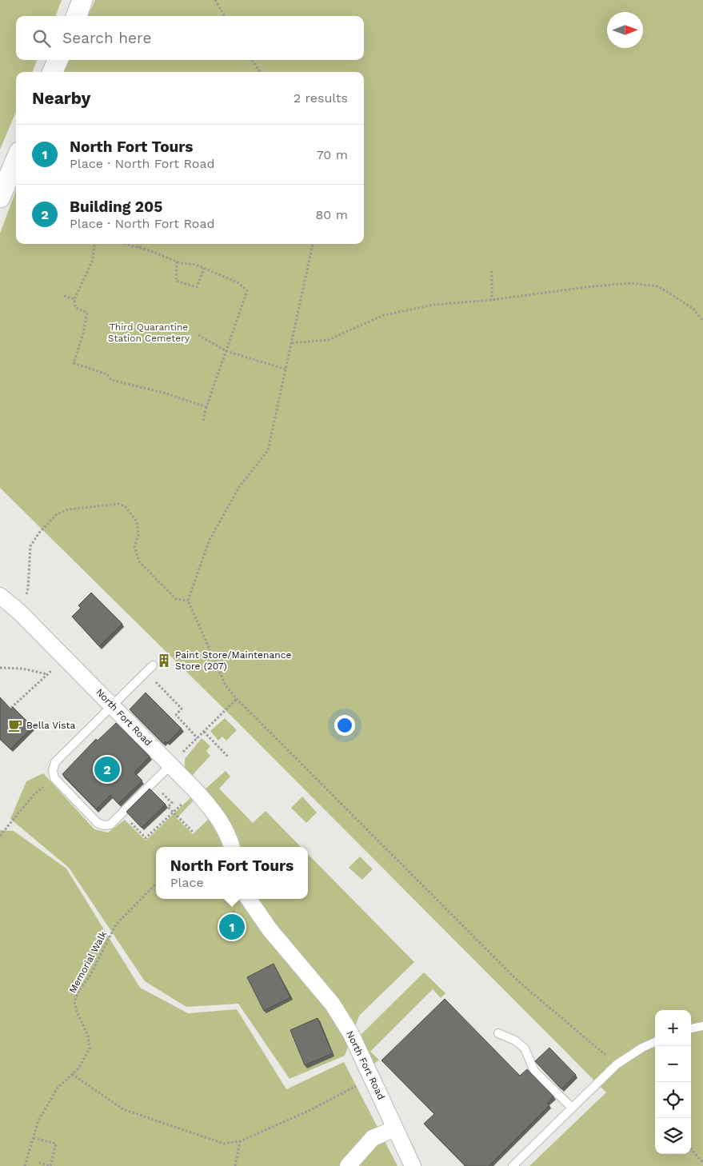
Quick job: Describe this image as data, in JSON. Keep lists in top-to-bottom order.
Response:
{
  "streets": {
    "street": ["North Fort Road"],
    "path": ["Memorial Walk"]
  },
  "parks": ["Third Quarantine Station Cemetery"],
  "places": {
    "building": ["Paint Store/Maintenance Store (207)"],
    "cafe": ["Bella Vista"]
  },
  "north": "right",
  "page": {
    "search": "Search here",
    "heading": ["Nearby", "2 results"],
    "list": [
      {
        "mark": "1",
        "name": "North Fort Tours",
        "note": "Place · North Fort Road",
        "value": "70 m"
      },
      {
        "mark": "2",
        "name": "Building 205",
        "note": "Place · North Fort Road",
        "value": "80 m"
      }
    ],
    "pins": ["2", "1"],
    "popup": ["North Fort Tours", "Place"],
    "map_buttons": ["+", "−"]
  }
}
